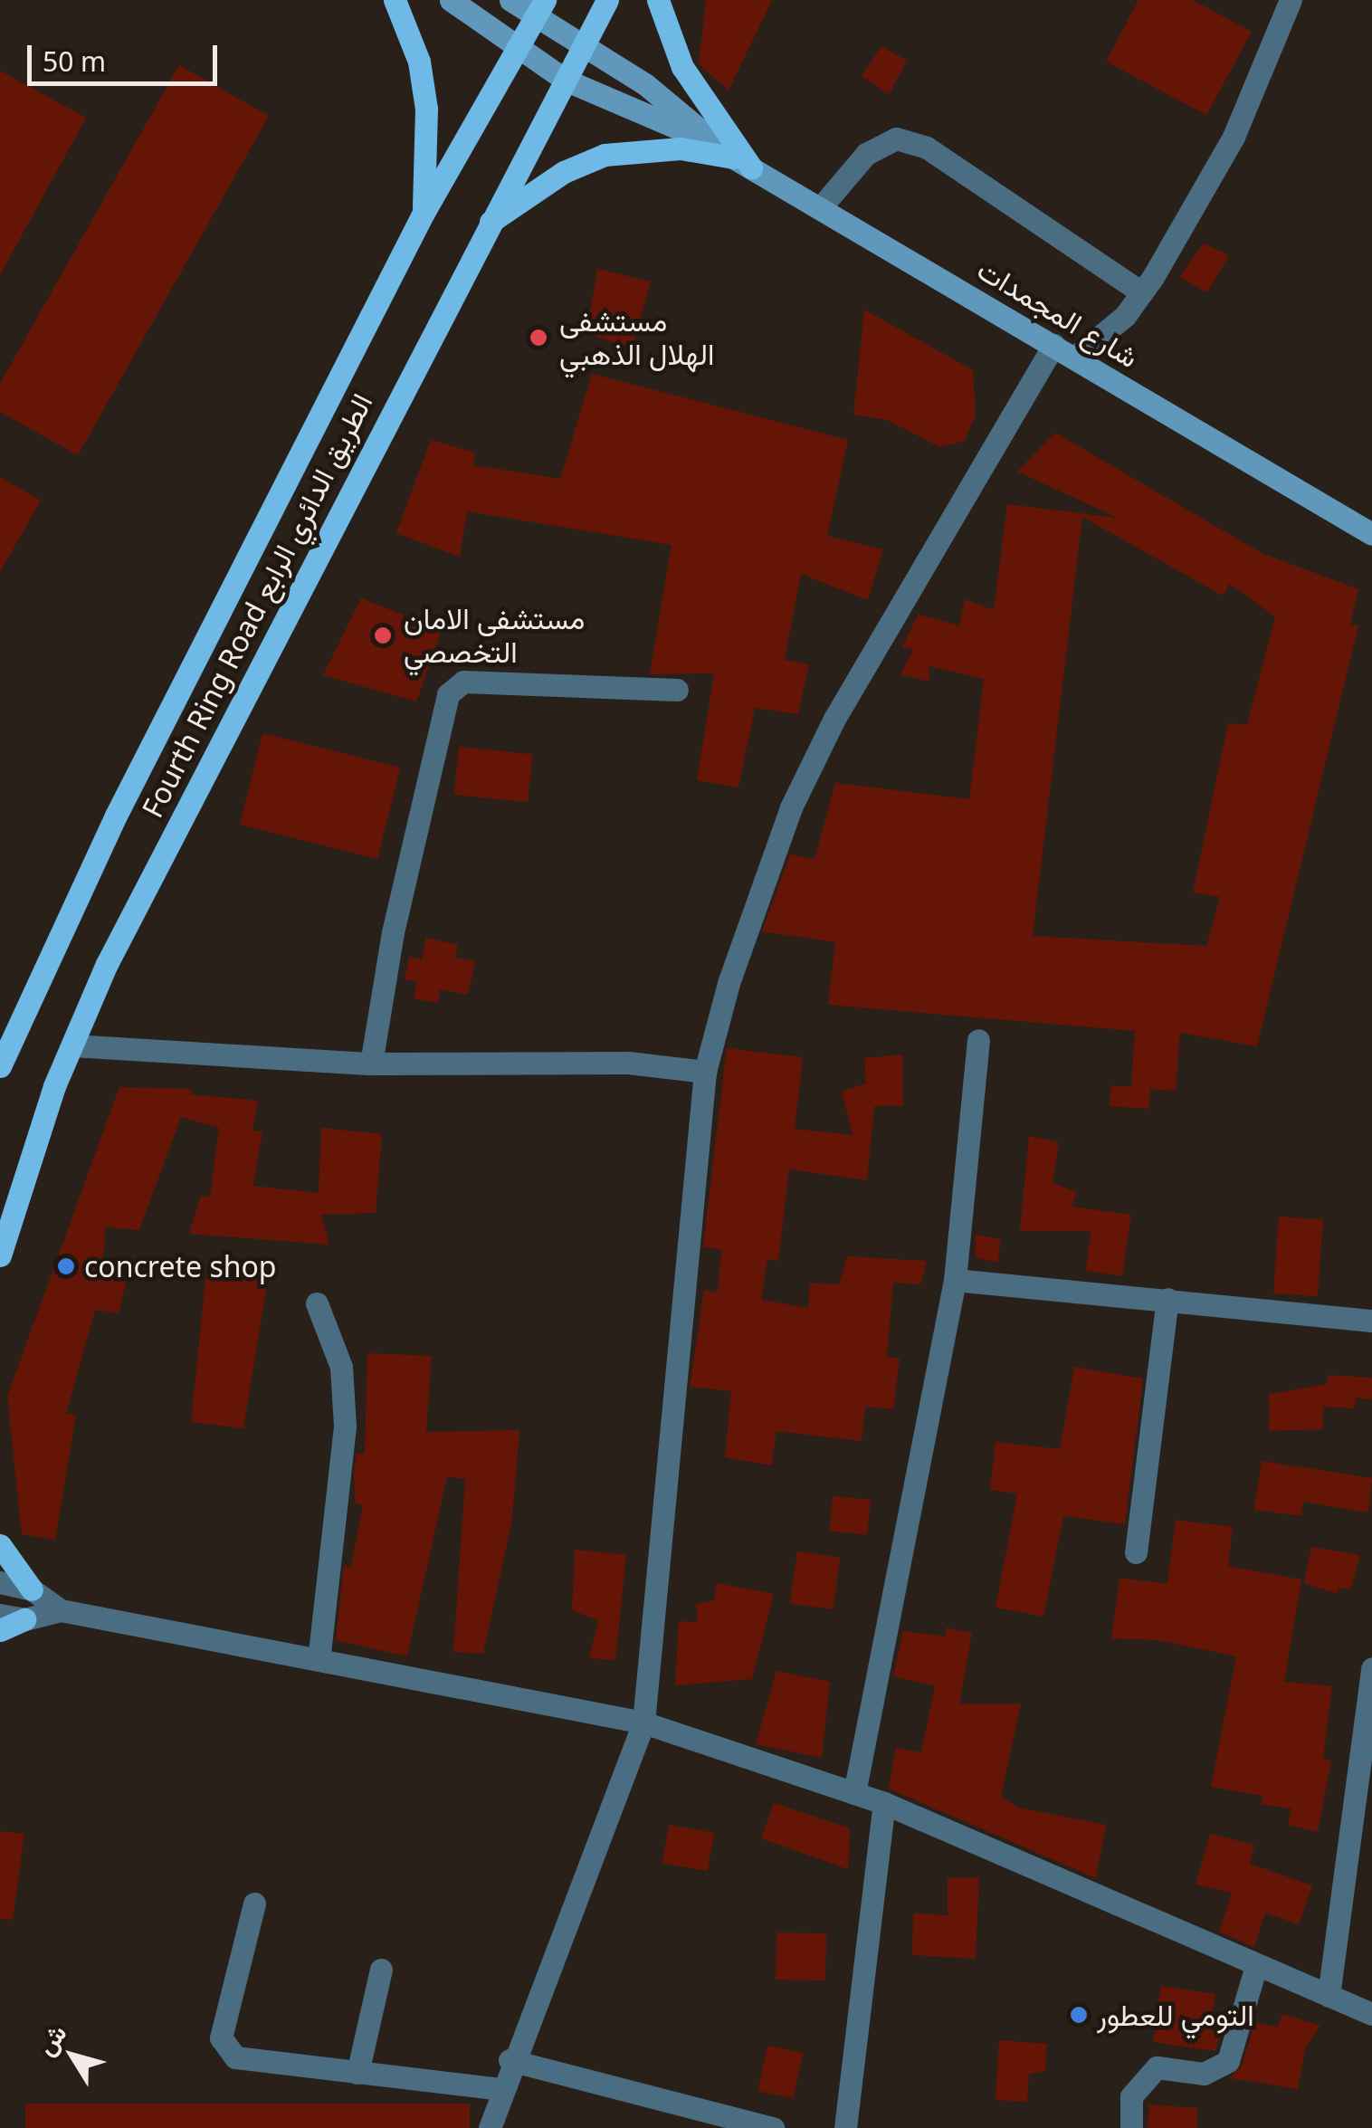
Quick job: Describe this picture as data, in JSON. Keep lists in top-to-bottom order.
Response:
{
  "streets": {
    "main road": ["شارع المجمدات", "Fourth Ring Road الطريق الدائري الرابع"]
  },
  "crossings": [
    ["شارع المجمدات", "Fourth Ring Road الطريق الدائري الرابع"]
  ],
  "places": [
    "مستشفى الهلال الذهبي",
    "مستشفى الامان التخصصي",
    "concrete shop",
    "التومي للعطور"
  ],
  "scale_bar": "50 m",
  "north": "top left"
}
